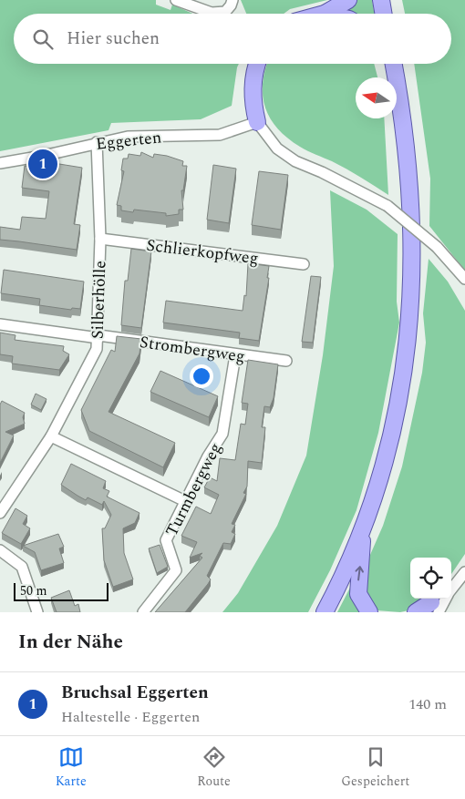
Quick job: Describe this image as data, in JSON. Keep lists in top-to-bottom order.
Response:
{
  "streets": {
    "street": [
      "Eggerten",
      "Schlierkopfweg",
      "Silberhölle",
      "Strombergweg",
      "Turmbergweg"
    ]
  },
  "crossings": [
    ["Eggerten", "Silberhölle"],
    ["Schlierkopfweg", "Silberhölle"],
    ["Silberhölle", "Strombergweg"],
    ["Strombergweg", "Turmbergweg"]
  ],
  "scale_bar": "50 m",
  "north": "left",
  "page": {
    "search": "Hier suchen",
    "pins": "1",
    "scale": "50 m",
    "heading": "In der Nähe",
    "list": [
      {
        "mark": "1",
        "name": "Bruchsal Eggerten",
        "note": "Haltestelle · Eggerten",
        "value": "140 m"
      }
    ],
    "nav": ["Karte", "Route", "Gespeichert"]
  }
}
